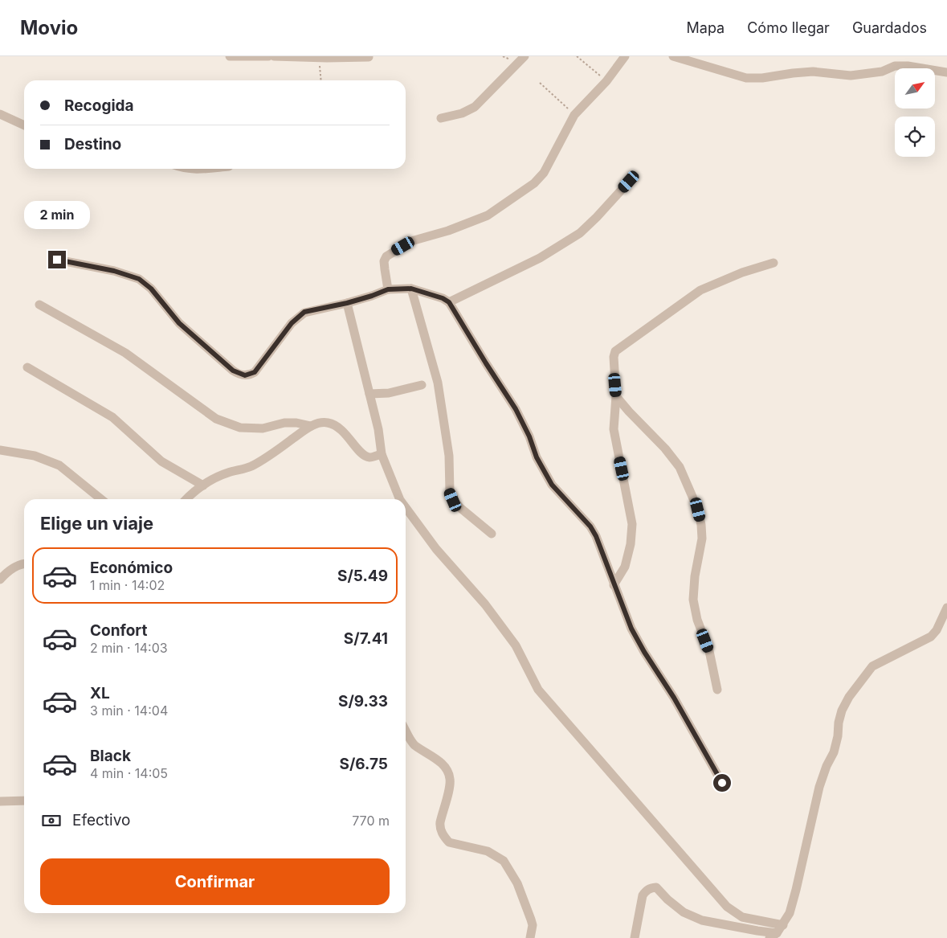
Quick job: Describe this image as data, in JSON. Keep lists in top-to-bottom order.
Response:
{
  "north": "top right",
  "page": {
    "header": "Movio",
    "nav": ["Mapa", "Cómo llegar", "Guardados"],
    "banner": ["Recogida", "Destino"],
    "bubble": "2 min",
    "heading": "Elige un viaje",
    "list": [
      {
        "name": "Económico",
        "note": "1 min · 14:02",
        "value": "S/5.49"
      },
      {
        "name": "Confort",
        "note": "2 min · 14:03",
        "value": "S/7.41"
      },
      {
        "name": "XL",
        "note": "3 min · 14:04",
        "value": "S/9.33"
      },
      {
        "name": "Black",
        "note": "4 min · 14:05",
        "value": "S/6.75"
      }
    ],
    "pay": ["Efectivo", "770 m"],
    "buttons": "Confirmar"
  }
}
